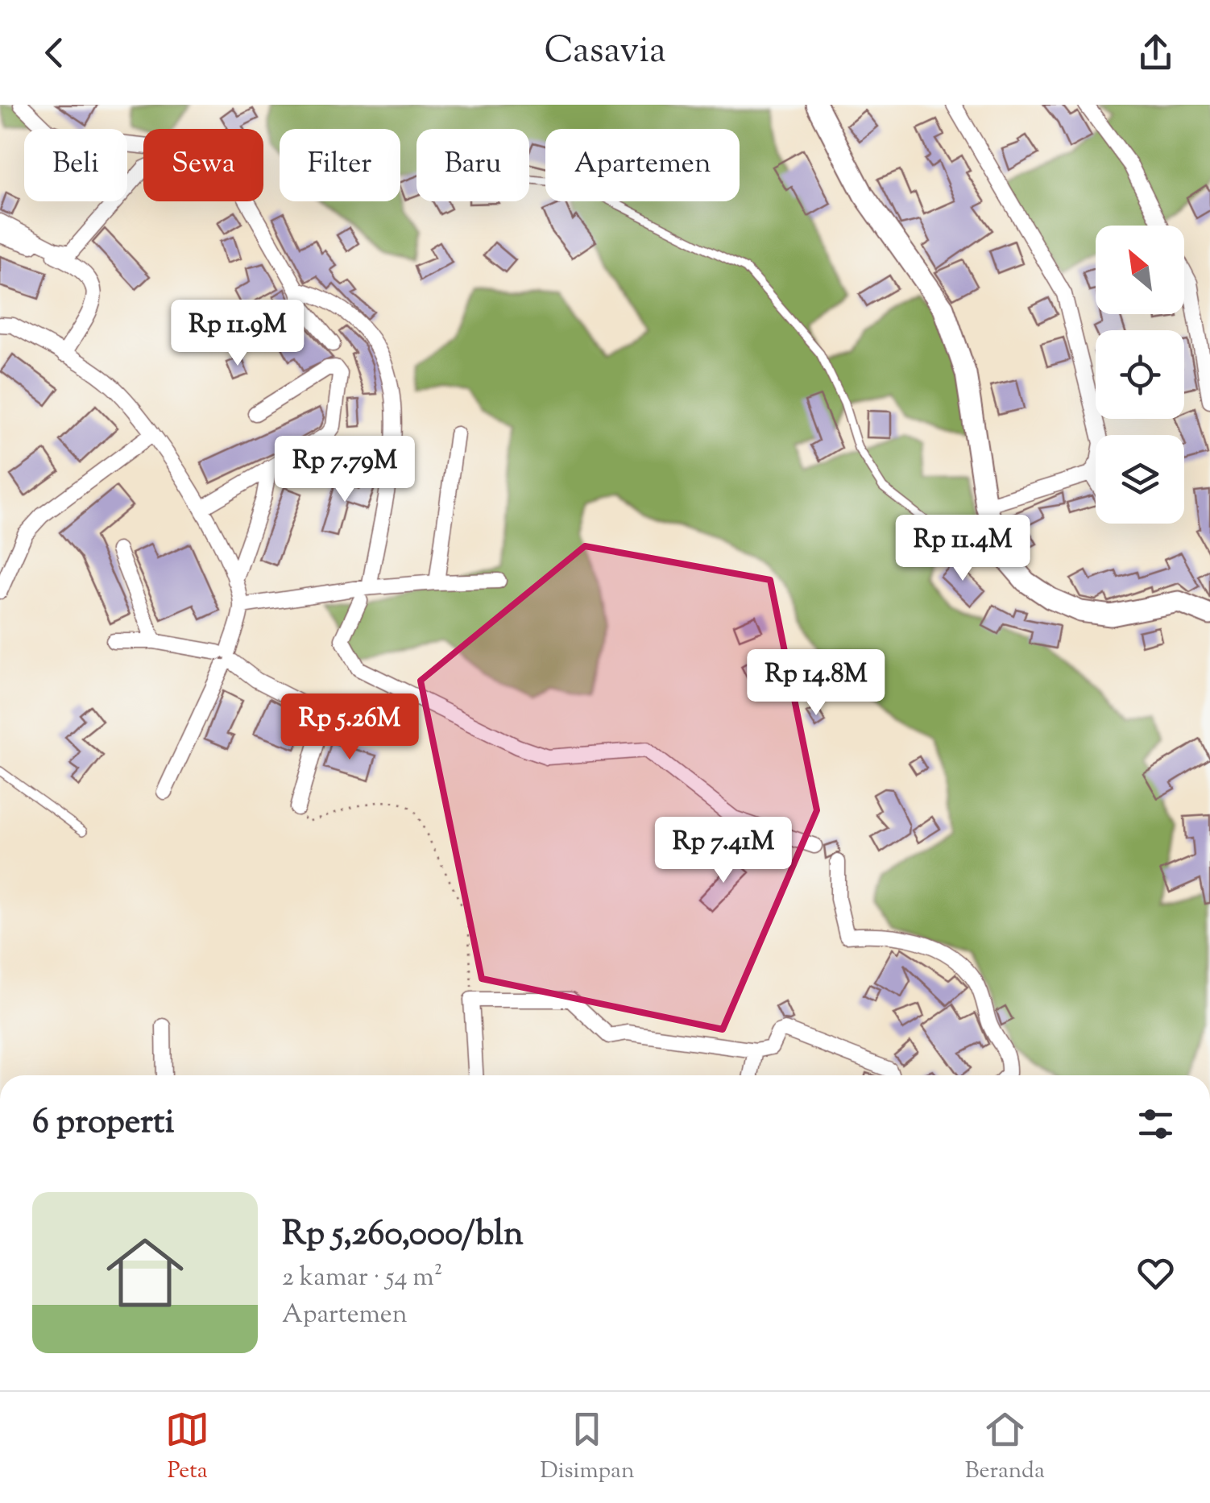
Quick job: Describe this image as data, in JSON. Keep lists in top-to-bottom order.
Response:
{
  "north": "top left",
  "page": {
    "header": "Casavia",
    "chip": [
      "Beli",
      "Sewa",
      "Filter",
      "Baru",
      "Apartemen"
    ],
    "price": [
      "Rp 11.9M",
      "Rp 7.79M",
      "Rp 11.4M",
      "Rp 14.8M",
      "Rp 5.26M",
      "Rp 7.41M"
    ],
    "heading": "6 properti",
    "list": [
      {
        "name": "Rp 5,260,000/bln",
        "note": "2 kamar · 54 m² · Apartemen"
      }
    ],
    "tabs": ["Peta", "Disimpan", "Beranda"]
  }
}
